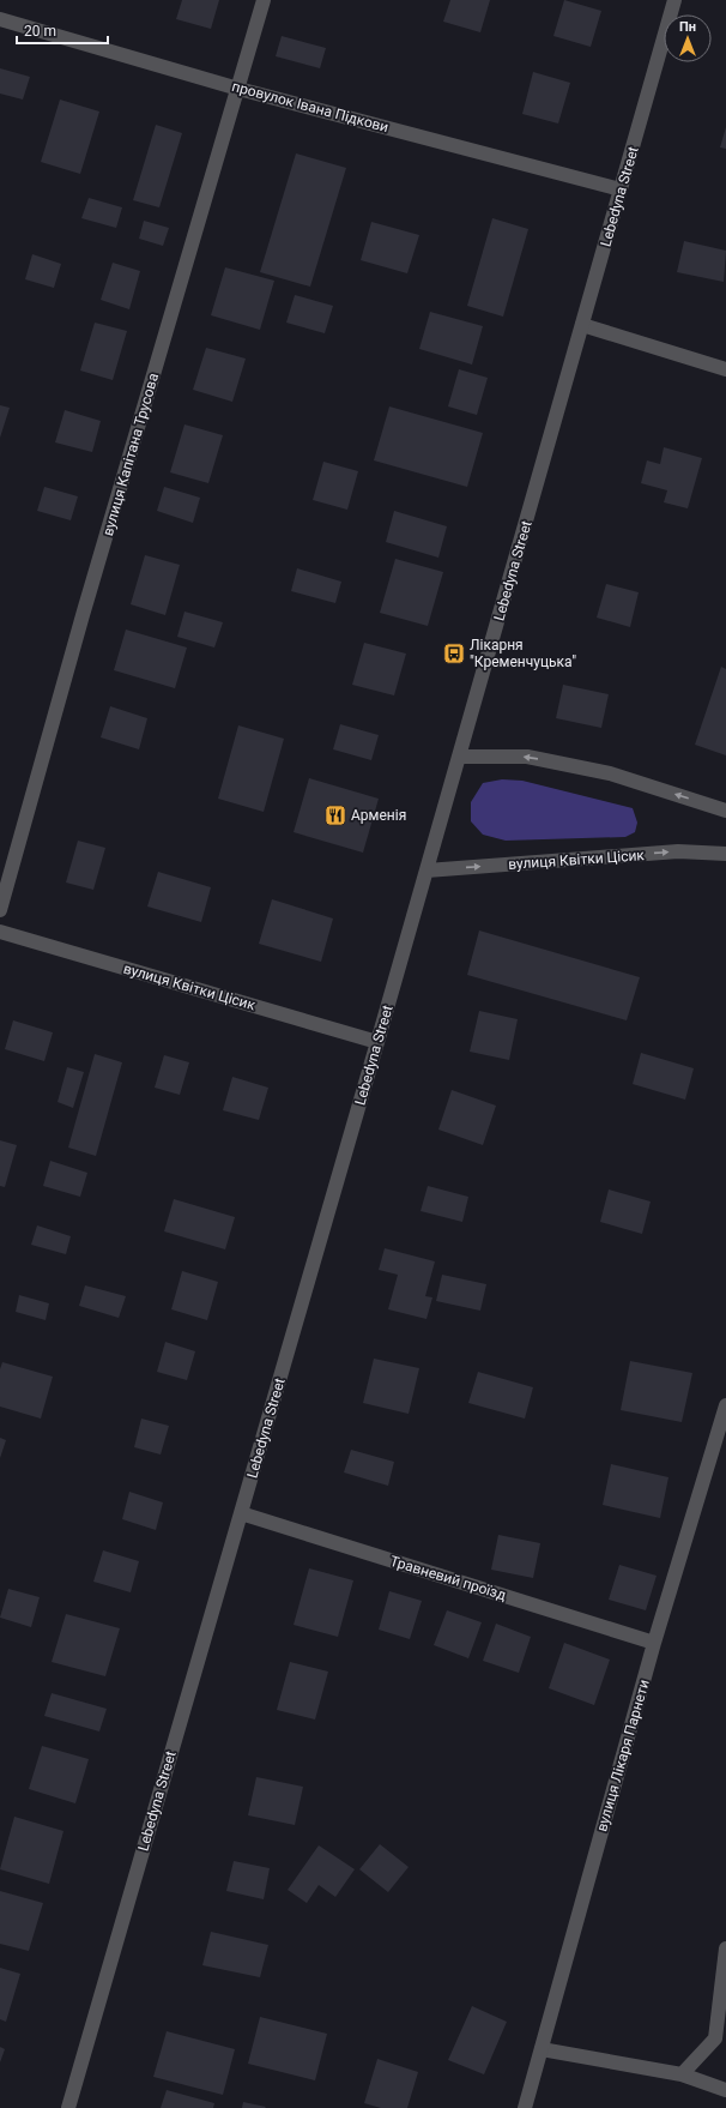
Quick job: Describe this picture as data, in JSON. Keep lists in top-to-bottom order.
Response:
{
  "streets": {
    "street": [
      "провулок Івана Підкови",
      "Lebedyna Street",
      "вулиця Капітана Трусова",
      "вулиця Квітки Цісик",
      "Травневий проїзд",
      "вулиця Лікаря Парнети"
    ]
  },
  "crossings": [
    ["провулок Івана Підкови", "Lebedyna Street"],
    ["провулок Івана Підкови", "вулиця Капітана Трусова"],
    ["Lebedyna Street", "вулиця Квітки Цісик"],
    ["Lebedyna Street", "Травневий проїзд"],
    ["Травневий проїзд", "вулиця Лікаря Парнети"]
  ],
  "places": {
    "bus stop": ["Лікарня \"Кременчуцька\""],
    "restaurant": ["Арменія"]
  },
  "scale_bar": "20 m",
  "north": "top"
}
